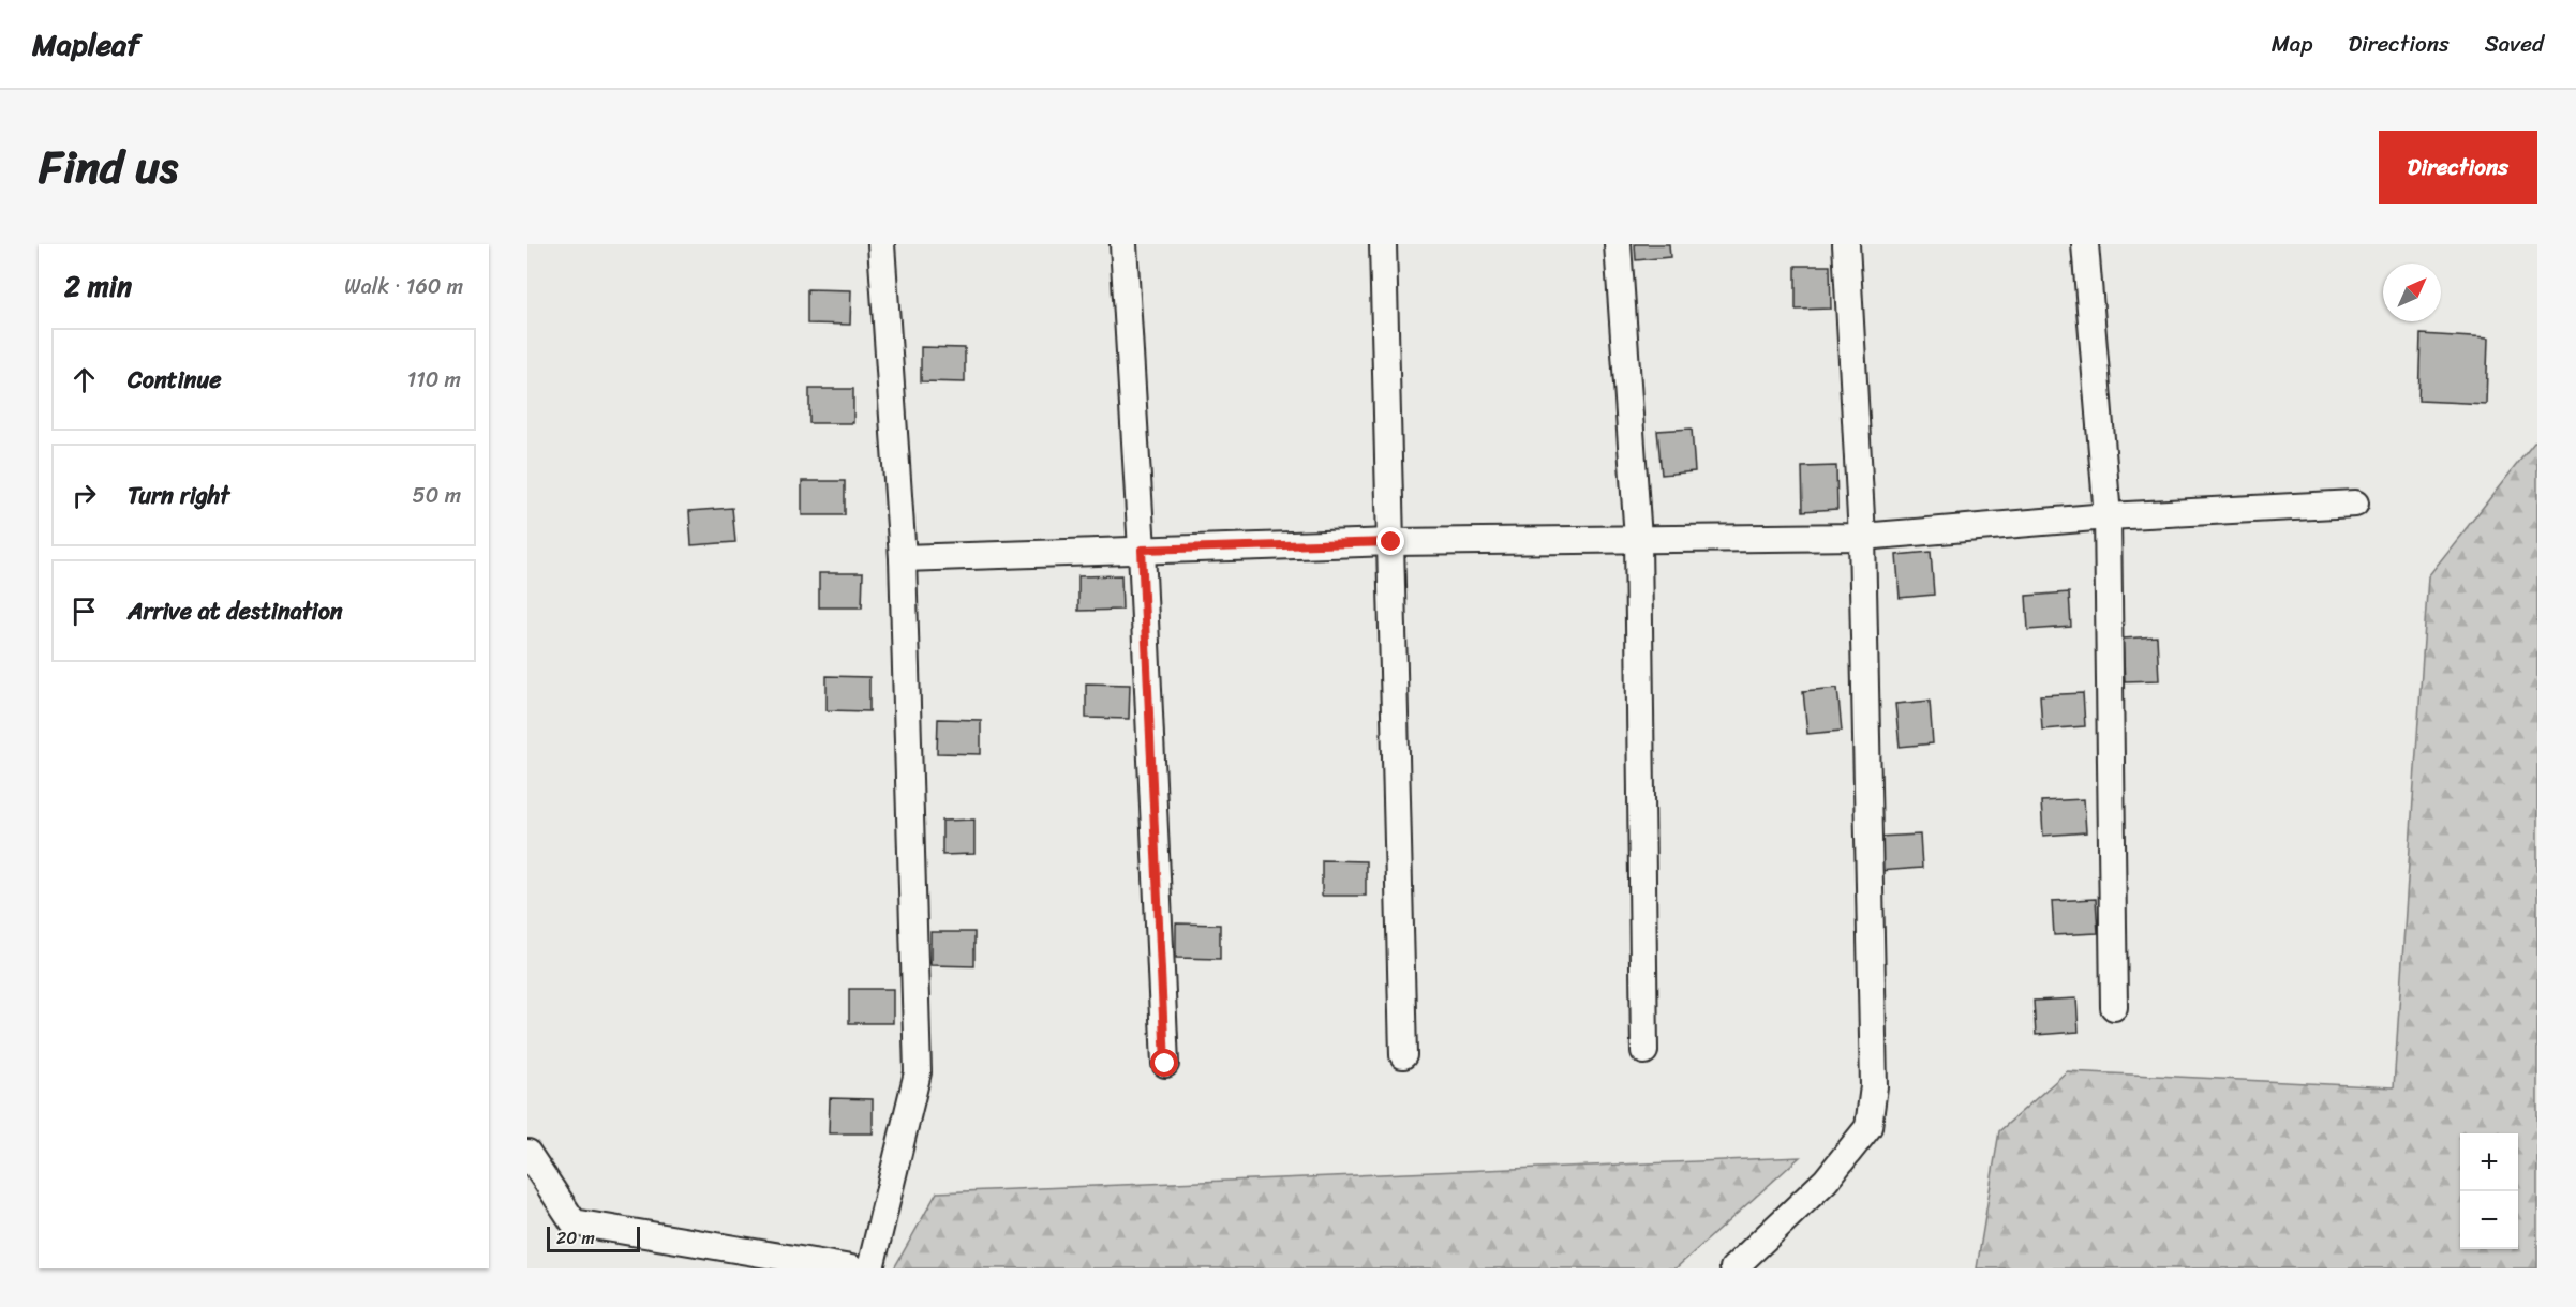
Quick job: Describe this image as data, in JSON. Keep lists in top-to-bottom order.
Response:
{
  "scale_bar": "20 m",
  "north": "top right",
  "page": {
    "header": "Mapleaf",
    "nav": ["Map", "Directions", "Saved"],
    "title": "Find us",
    "buttons": "Directions",
    "heading": ["2 min", "Walk · 160 m"],
    "list": [
      ["Continue", "110 m"],
      ["Turn right", "50 m"],
      "Arrive at destination"
    ],
    "map_buttons": ["+", "−"],
    "scale": "20 m"
  }
}
